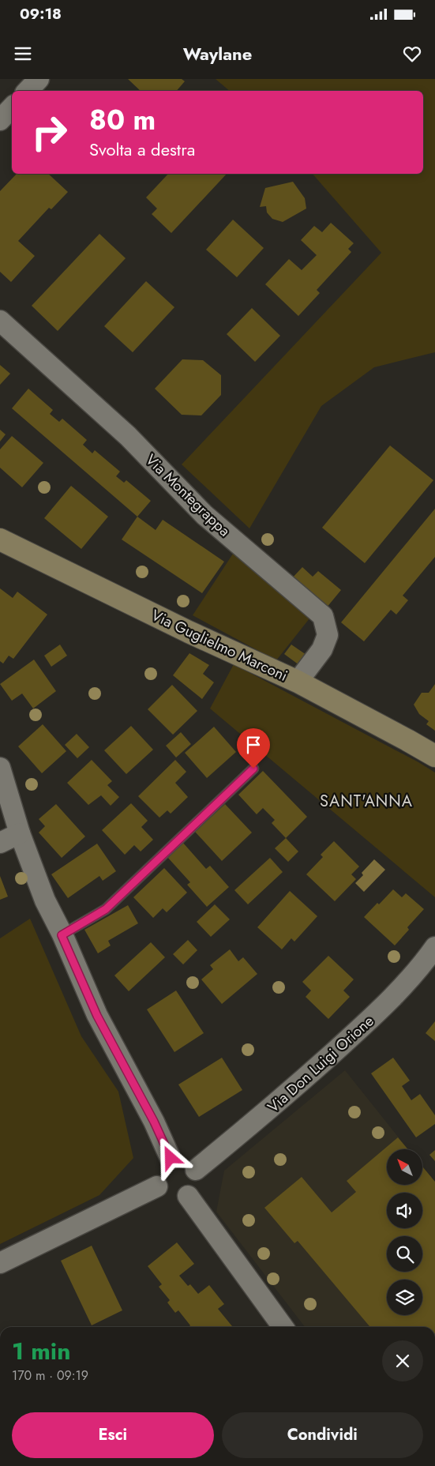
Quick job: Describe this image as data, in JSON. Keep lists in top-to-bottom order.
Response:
{
  "streets": {
    "street": ["Via Montegrappa", "Via Guglielmo Marconi", "Via Don Luigi Orione"]
  },
  "crossings": [
    ["Via Montegrappa", "Via Guglielmo Marconi"]
  ],
  "districts": ["SANT'ANNA"],
  "north": "top left",
  "page": {
    "status": "09:18",
    "header": "Waylane",
    "turn": ["80 m", "Svolta a destra"],
    "heading": ["1 min", "170 m · 09:19"],
    "buttons": ["Esci", "Condividi"]
  }
}
